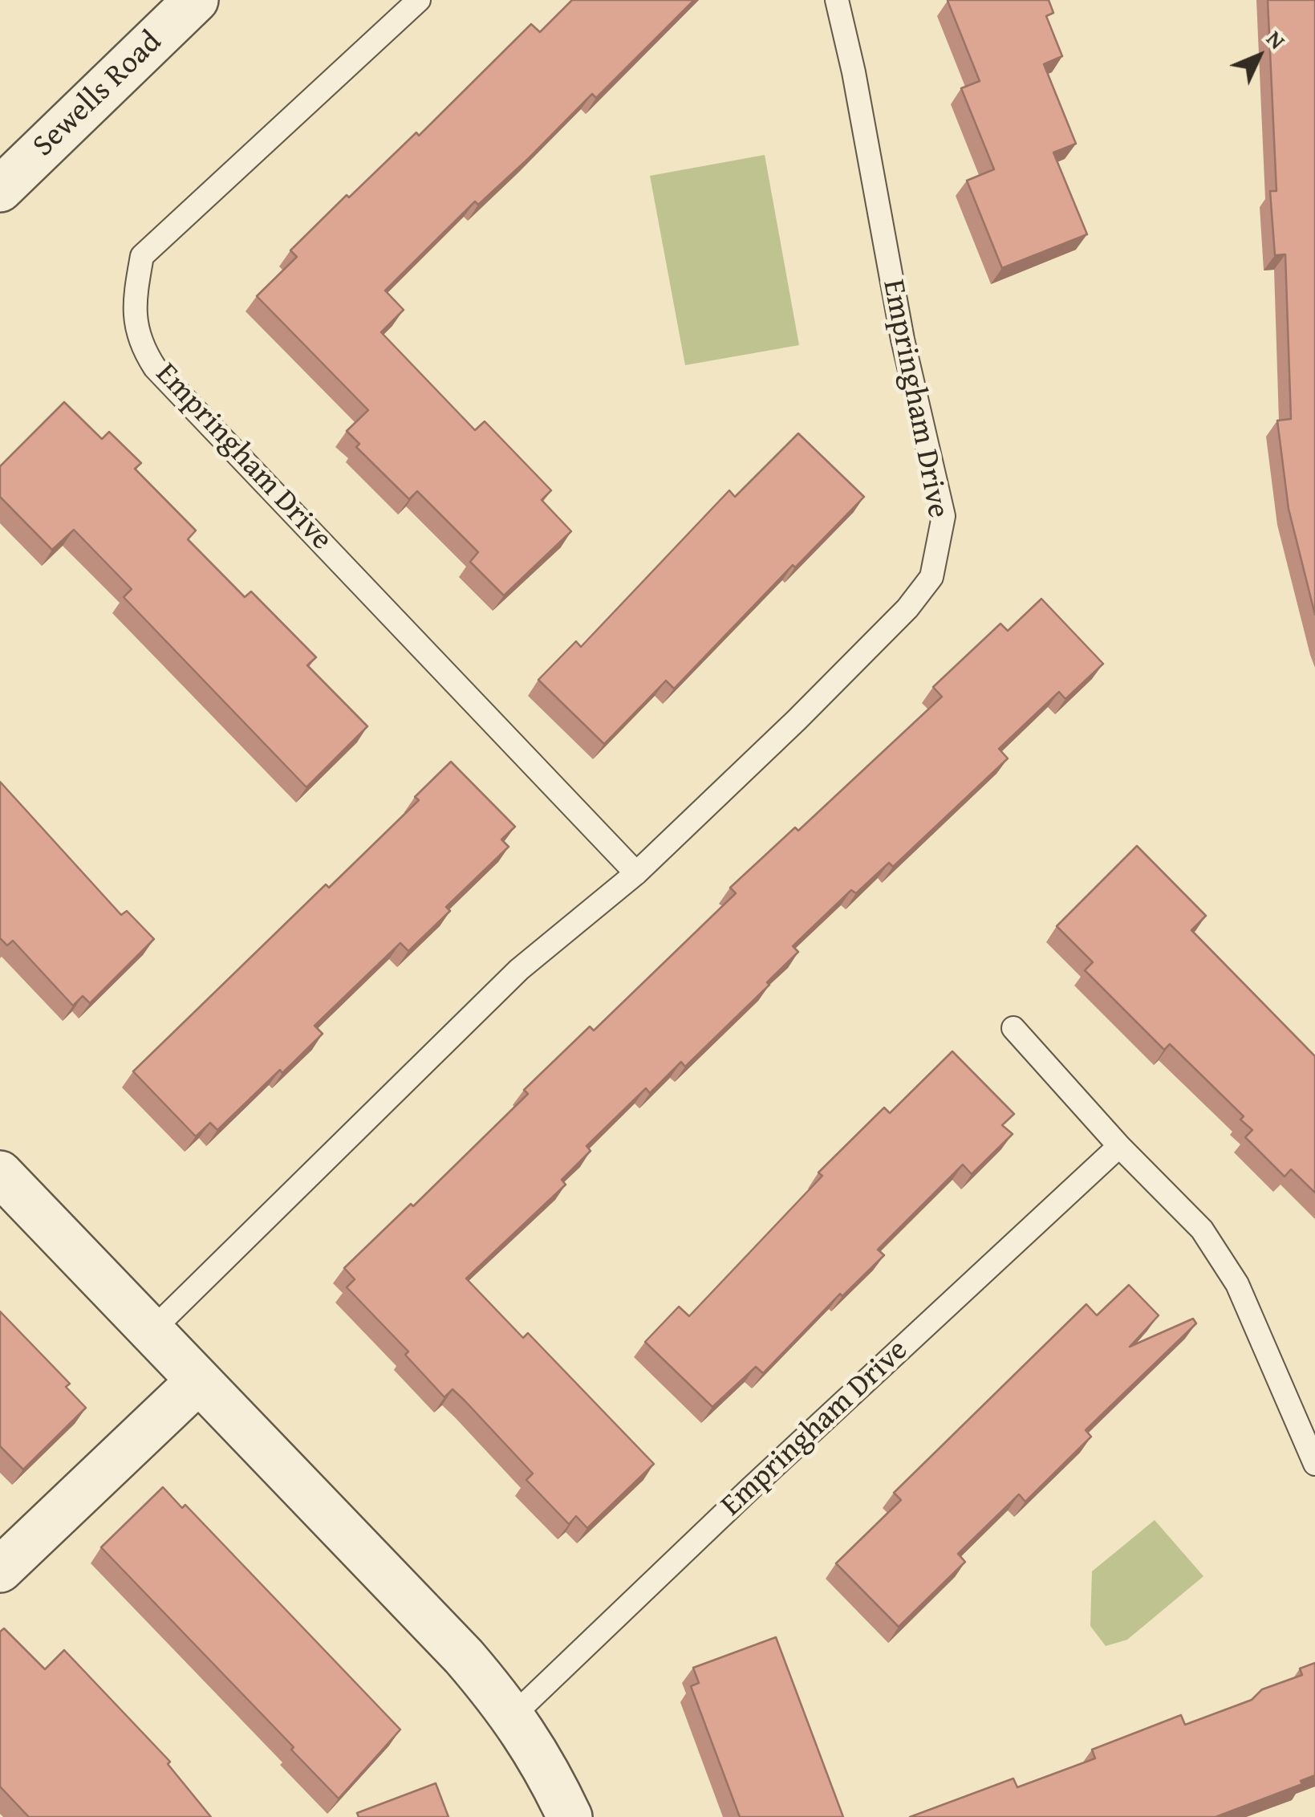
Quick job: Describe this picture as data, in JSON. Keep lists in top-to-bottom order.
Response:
{
  "streets": {
    "street": ["Sewells Road"],
    "lane": ["Empringham Drive"]
  },
  "north": "top right"
}
